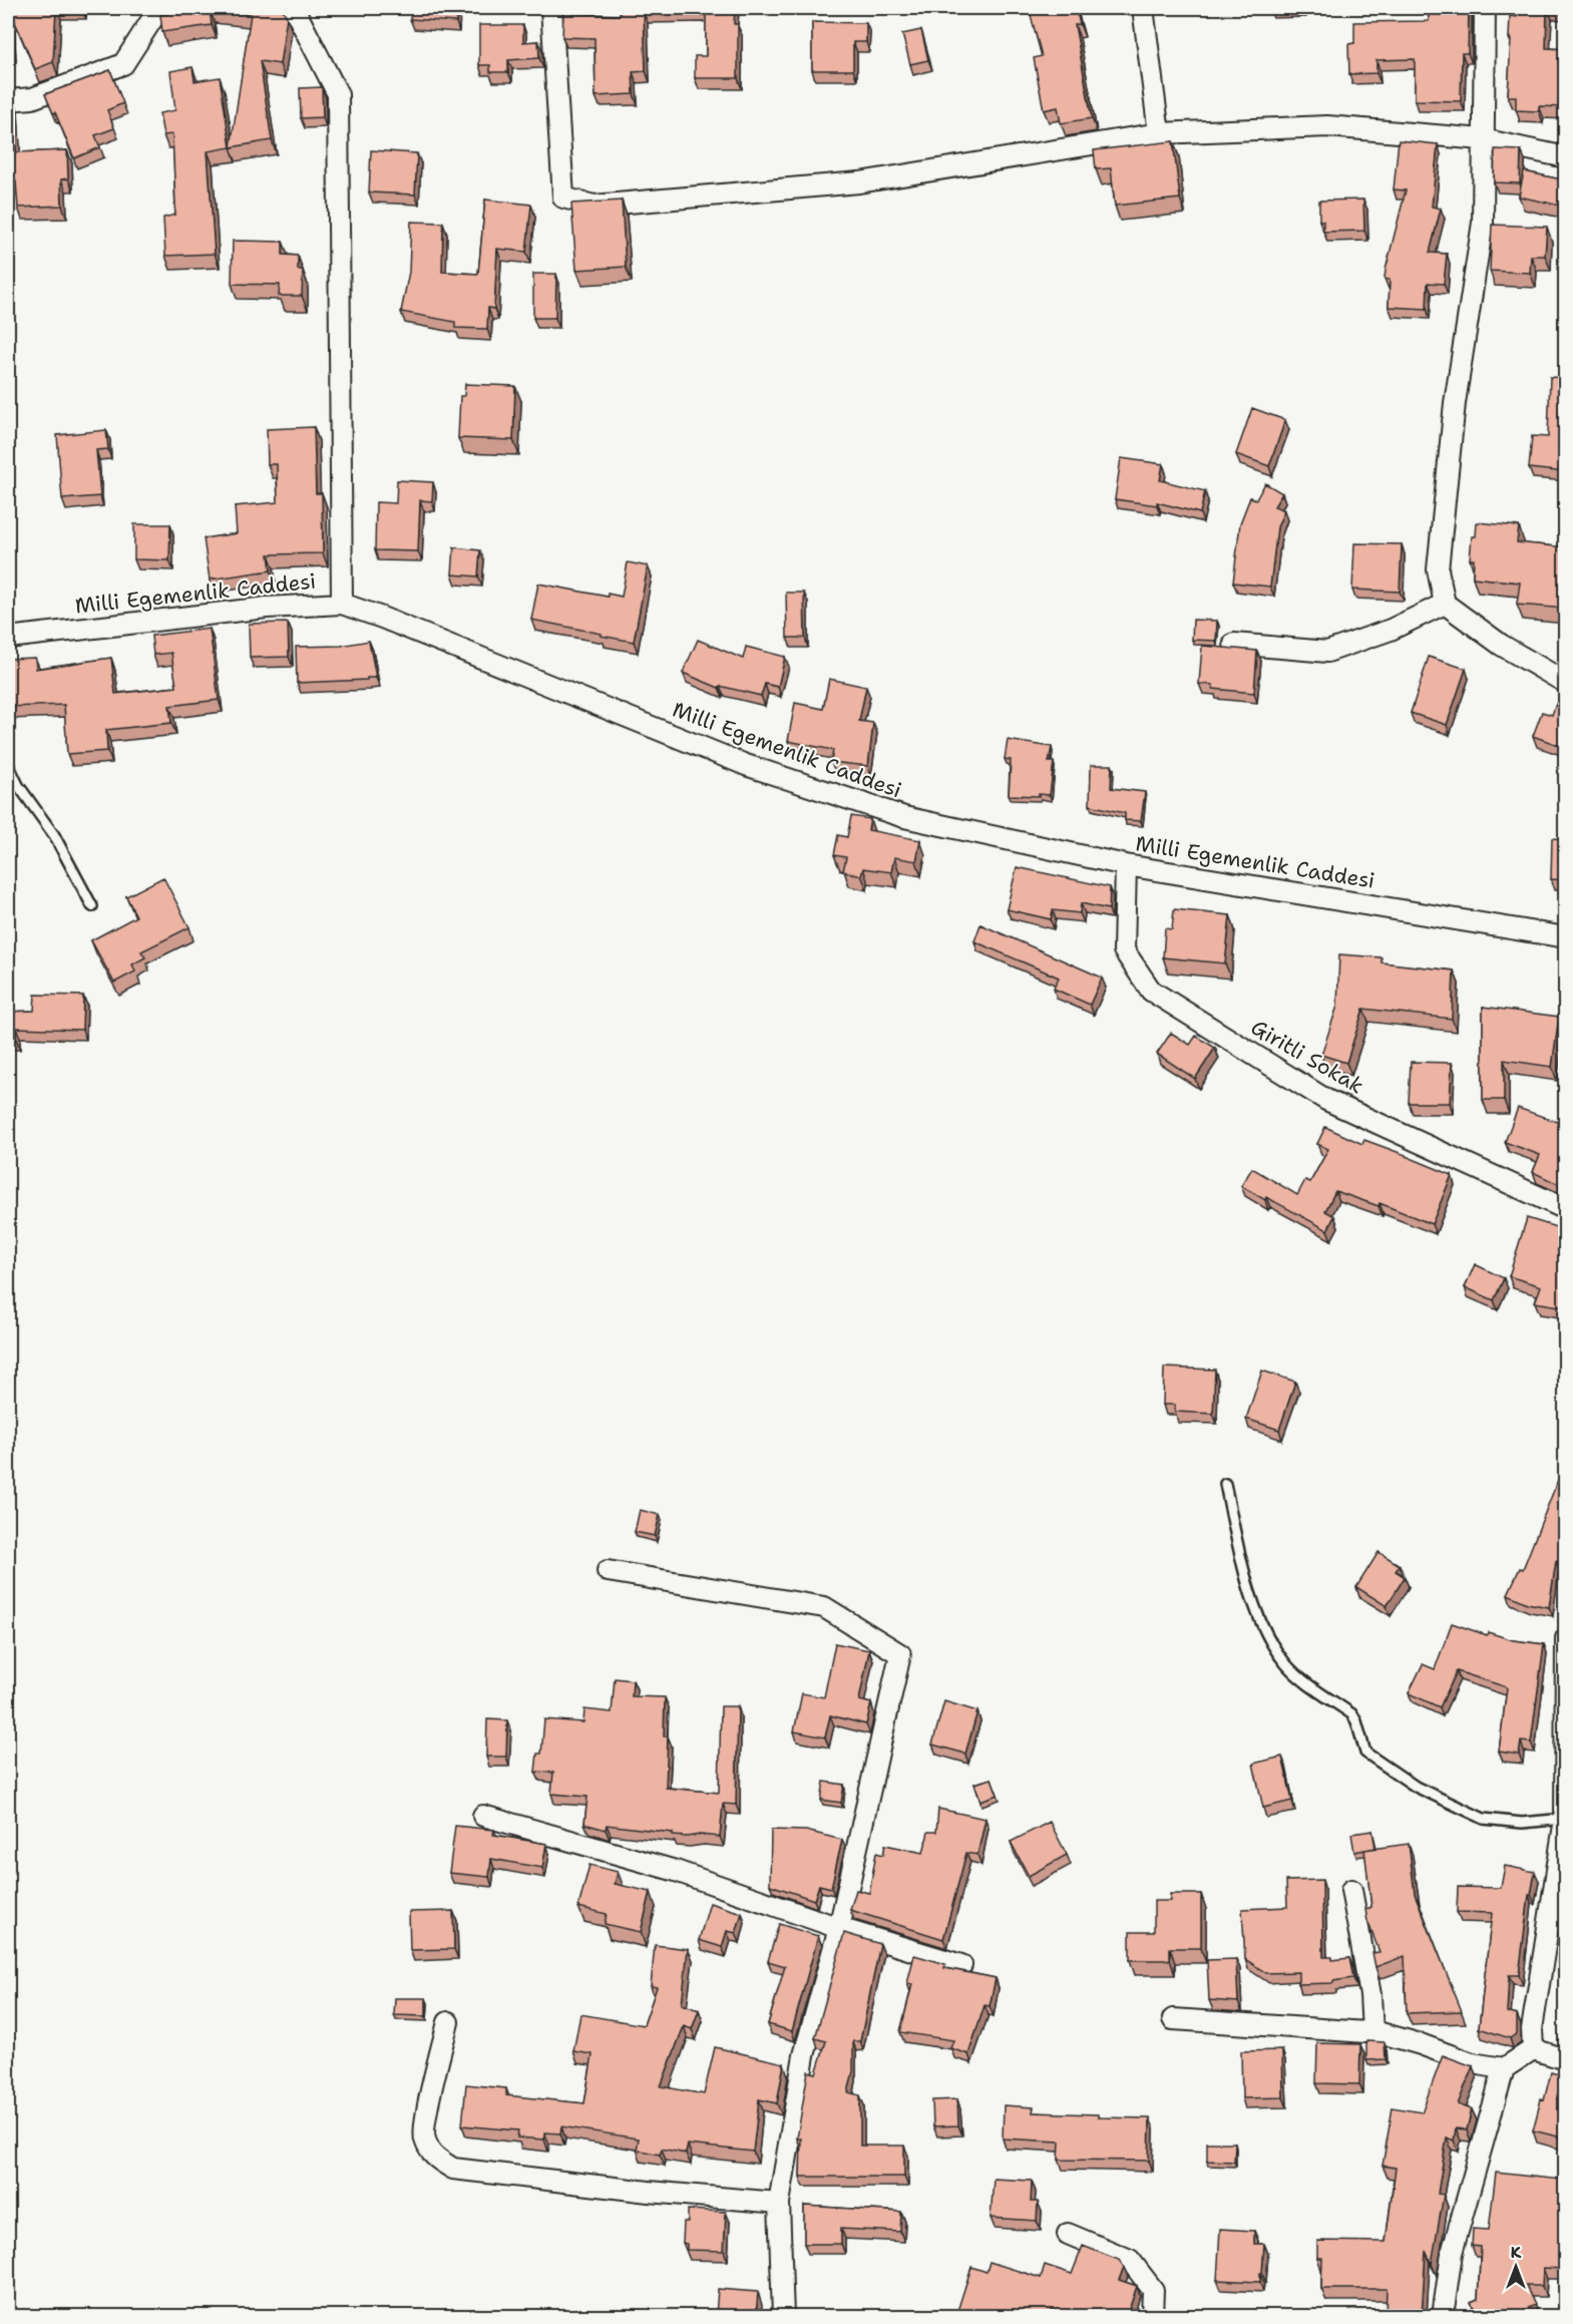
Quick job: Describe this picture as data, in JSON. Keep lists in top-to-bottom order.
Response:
{
  "streets": {
    "street": ["Milli Egemenlik Caddesi", "Giritli Sokak"]
  },
  "crossings": [
    ["Milli Egemenlik Caddesi", "Giritli Sokak"]
  ],
  "north": "top"
}
